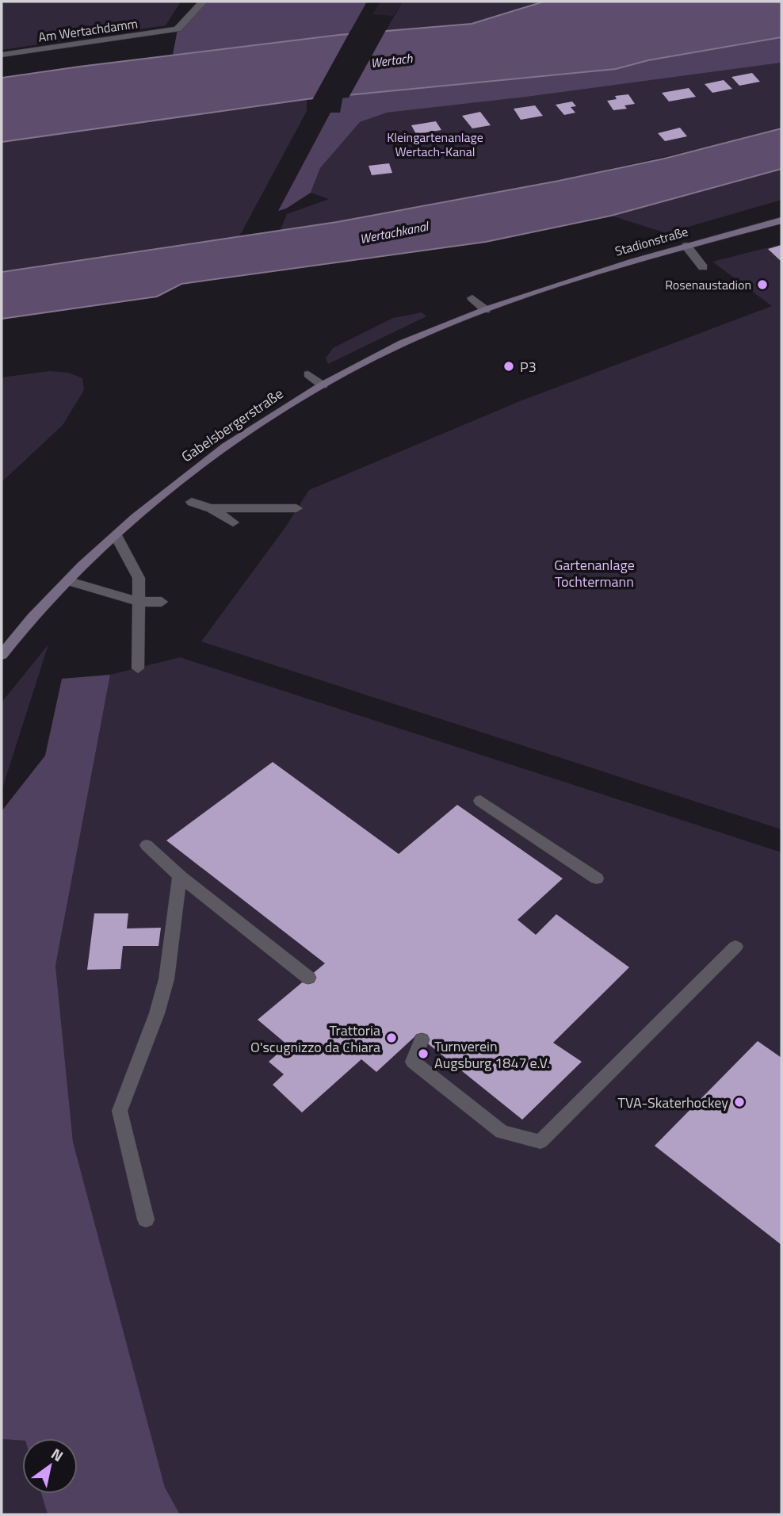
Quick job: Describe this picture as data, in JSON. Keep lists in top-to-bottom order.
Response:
{
  "streets": {
    "street": ["Am Wertachdamm", "Stadionstraße", "Gabelsbergerstraße"]
  },
  "crossings": [
    ["Stadionstraße", "Gabelsbergerstraße"]
  ],
  "water": ["Wertach", "Wertachkanal"],
  "parks": ["Kleingartenanlage Wertach-Kanal", "Gartenanlage Tochtermann"],
  "places": [
    "Rosenaustadion",
    "P3",
    "Trattoria O'scugnizzo da Chiara",
    "Turnverein Augsburg 1847 e.V.",
    "TVA-Skaterhockey"
  ],
  "north": "top right"
}
